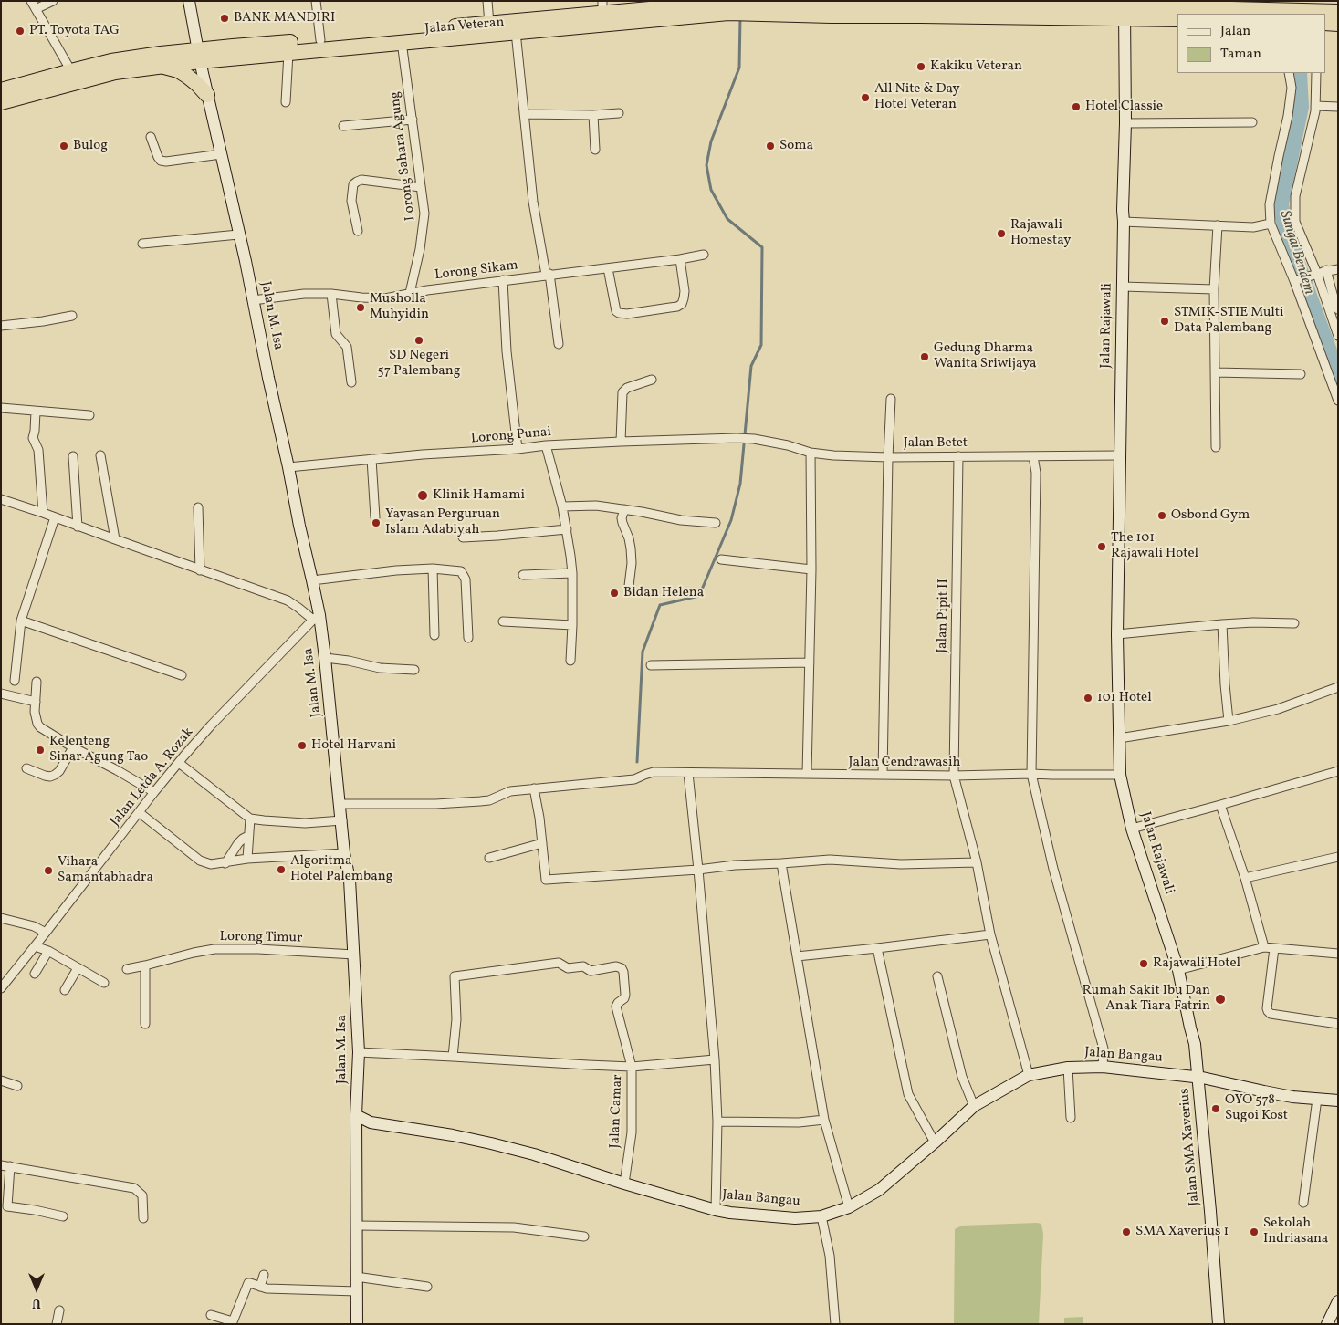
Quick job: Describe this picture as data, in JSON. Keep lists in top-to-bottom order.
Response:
{
  "streets": {
    "highway": ["Jalan Veteran"],
    "street": [
      "Lorong Sahara Agung",
      "Lorong Sikam",
      "Jalan M. Isa",
      "Jalan Rajawali",
      "Lorong Punai",
      "Jalan Betet",
      "Jalan Pipit II",
      "Jalan Cendrawasih",
      "Jalan Letda A. Rozak",
      "Lorong Timur",
      "Jalan Bangau",
      "Jalan Camar",
      "Jalan SMA Xaverius"
    ]
  },
  "crossings": [
    ["Jalan Veteran", "Lorong Sahara Agung"],
    ["Jalan Veteran", "Jalan M. Isa"],
    ["Lorong Sahara Agung", "Lorong Sikam"],
    ["Lorong Sikam", "Jalan M. Isa"],
    ["Jalan M. Isa", "Lorong Punai"],
    ["Jalan M. Isa", "Jalan Cendrawasih"],
    ["Jalan M. Isa", "Jalan Letda A. Rozak"],
    ["Jalan M. Isa", "Lorong Timur"],
    ["Jalan M. Isa", "Jalan Bangau"],
    ["Jalan Rajawali", "Jalan Betet"],
    ["Jalan Rajawali", "Jalan Cendrawasih"],
    ["Jalan Rajawali", "Jalan SMA Xaverius"],
    ["Lorong Punai", "Jalan Betet"],
    ["Jalan Betet", "Jalan Pipit II"],
    ["Jalan Pipit II", "Jalan Cendrawasih"],
    ["Jalan Pipit II", "Jalan Bangau"],
    ["Jalan Bangau", "Jalan Camar"],
    ["Jalan Bangau", "Jalan SMA Xaverius"]
  ],
  "water": ["Sungai Bendem"],
  "places": [
    "BANK MANDIRI",
    "PT. Toyota TAG",
    "Kakiku Veteran",
    "All Nite & Day Hotel Veteran",
    "Hotel Classie",
    "Bulog",
    "Soma",
    "Rajawali Homestay",
    "Musholla Muhyidin",
    "STMIK-STIE Multi Data Palembang",
    "SD Negeri 57 Palembang",
    "Gedung Dharma Wanita Sriwijaya",
    "Klinik Hamami",
    "Osbond Gym",
    "Yayasan Perguruan Islam Adabiyah",
    "The 101 Rajawali Hotel",
    "Bidan Helena",
    "101 Hotel",
    "Hotel Harvani",
    "Kelenteng Sinar Agung Tao",
    "Algoritma Hotel Palembang",
    "Vihara Samantabhadra",
    "Rajawali Hotel",
    "Rumah Sakit Ibu Dan Anak Tiara Fatrin",
    "OYO 578 Sugoi Kost",
    "SMA Xaverius 1",
    "Sekolah Indriasana"
  ],
  "legend": ["Jalan", "Taman"],
  "north": "bottom"
}
